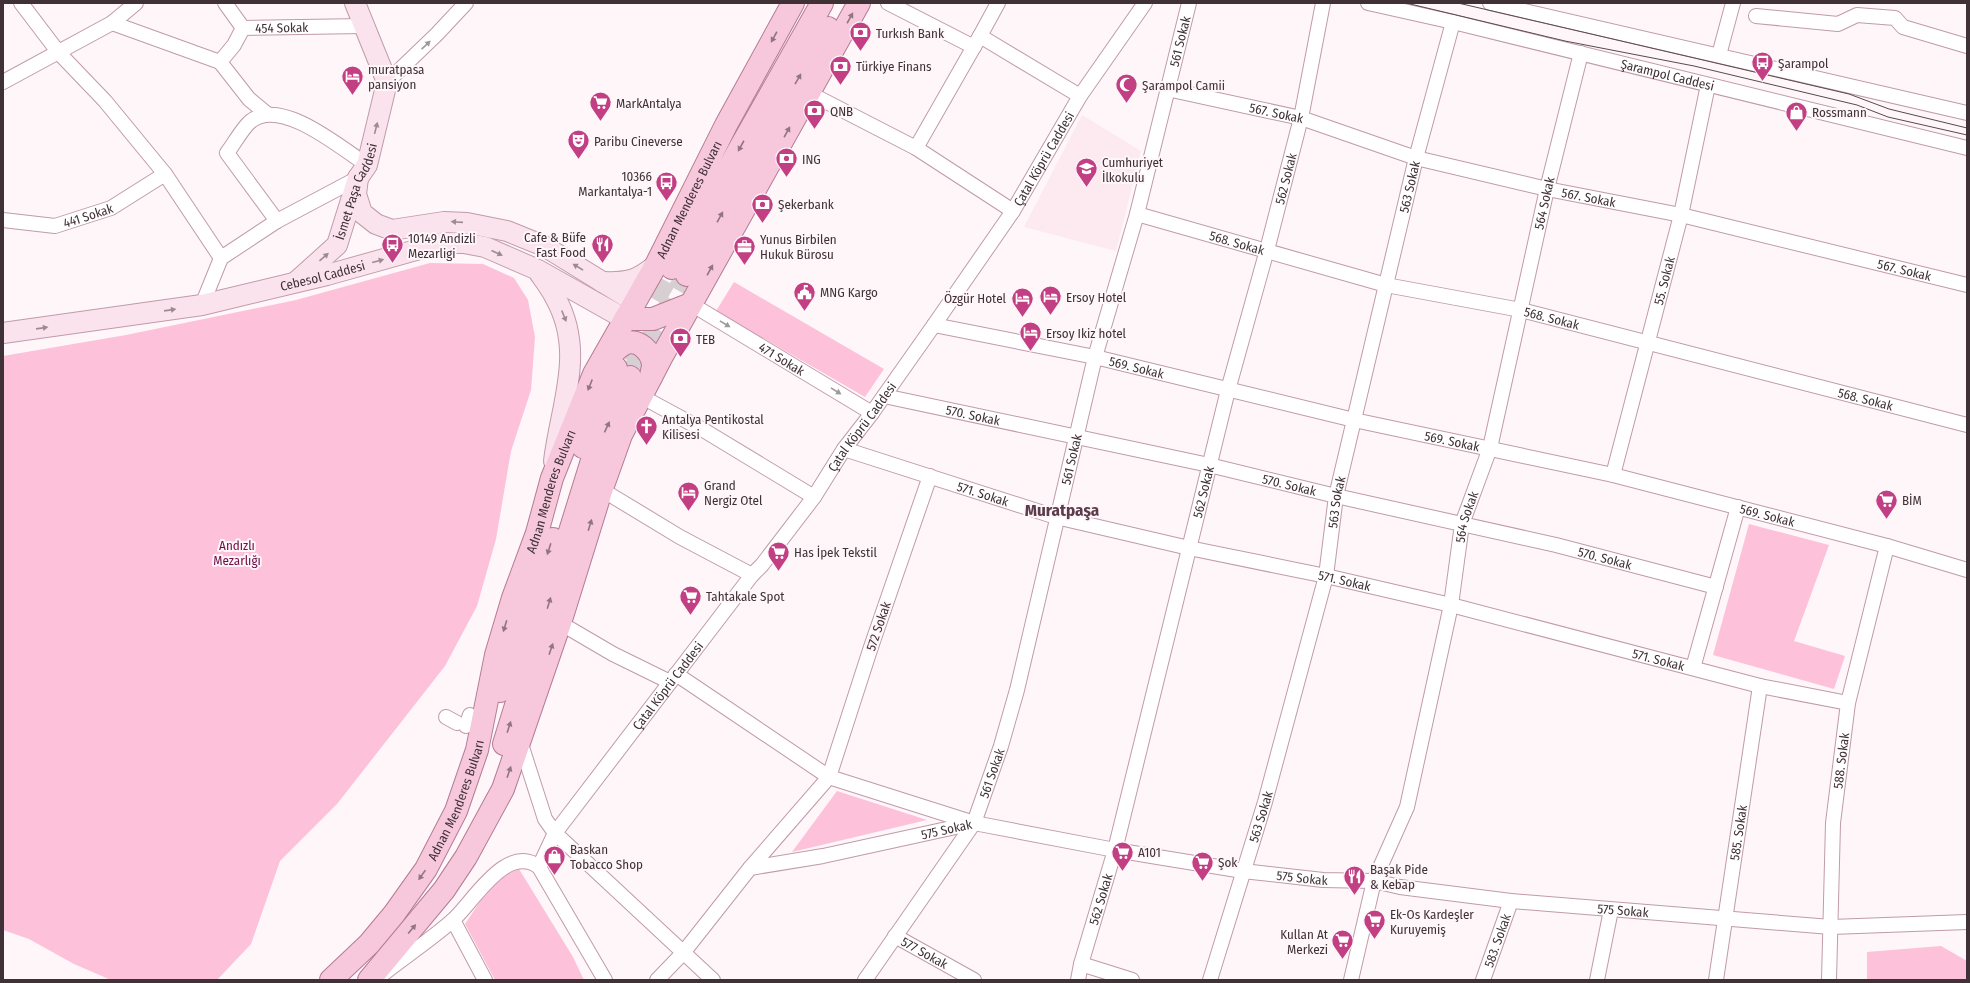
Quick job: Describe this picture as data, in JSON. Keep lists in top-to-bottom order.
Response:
{
  "streets": {
    "main road": ["İsmet Paşa Caddesi", "Adnan Menderes Bulvarı", "Cebesol Caddesi"],
    "street": [
      "454 Sokak",
      "561 Sokak",
      "Şarampol Caddesi",
      "567. Sokak",
      "Çatal Köprü Caddesi",
      "562 Sokak",
      "563 Sokak",
      "564 Sokak",
      "441 Sokak",
      "568. Sokak",
      "55. Sokak",
      "471 Sokak",
      "569. Sokak",
      "570. Sokak",
      "571. Sokak",
      "572 Sokak",
      "588. Sokak",
      "575 Sokak",
      "585. Sokak",
      "583. Sokak",
      "577 Sokak"
    ]
  },
  "crossings": [
    ["561 Sokak", "567. Sokak"],
    ["561 Sokak", "568. Sokak"],
    ["561 Sokak", "569. Sokak"],
    ["561 Sokak", "570. Sokak"],
    ["561 Sokak", "571. Sokak"],
    ["561 Sokak", "575 Sokak"],
    ["561 Sokak", "577 Sokak"],
    ["Şarampol Caddesi", "563 Sokak"],
    ["Şarampol Caddesi", "564 Sokak"],
    ["Şarampol Caddesi", "55. Sokak"],
    ["567. Sokak", "562 Sokak"],
    ["567. Sokak", "563 Sokak"],
    ["567. Sokak", "564 Sokak"],
    ["567. Sokak", "55. Sokak"],
    ["Çatal Köprü Caddesi", "471 Sokak"],
    ["Çatal Köprü Caddesi", "569. Sokak"],
    ["Çatal Köprü Caddesi", "570. Sokak"],
    ["Çatal Köprü Caddesi", "571. Sokak"],
    ["562 Sokak", "568. Sokak"],
    ["562 Sokak", "569. Sokak"],
    ["562 Sokak", "570. Sokak"],
    ["562 Sokak", "571. Sokak"],
    ["562 Sokak", "575 Sokak"],
    ["563 Sokak", "568. Sokak"],
    ["563 Sokak", "569. Sokak"],
    ["563 Sokak", "570. Sokak"],
    ["563 Sokak", "571. Sokak"],
    ["563 Sokak", "575 Sokak"],
    ["İsmet Paşa Caddesi", "Cebesol Caddesi"],
    ["Adnan Menderes Bulvarı", "Cebesol Caddesi"],
    ["Adnan Menderes Bulvarı", "471 Sokak"],
    ["564 Sokak", "568. Sokak"],
    ["564 Sokak", "569. Sokak"],
    ["564 Sokak", "570. Sokak"],
    ["564 Sokak", "571. Sokak"],
    ["564 Sokak", "575 Sokak"],
    ["568. Sokak", "55. Sokak"],
    ["55. Sokak", "569. Sokak"],
    ["569. Sokak", "588. Sokak"],
    ["571. Sokak", "572 Sokak"],
    ["571. Sokak", "588. Sokak"],
    ["571. Sokak", "585. Sokak"],
    ["588. Sokak", "575 Sokak"],
    ["575 Sokak", "585. Sokak"],
    ["575 Sokak", "583. Sokak"]
  ],
  "one_way": ["İsmet Paşa Caddesi", "Cebesol Caddesi"],
  "districts": ["Muratpaşa"],
  "parks": ["Andızlı Mezarlığı"],
  "places": {
    "bank": [
      "Turkısh Bank",
      "Türkiye Finans",
      "QNB",
      "ING",
      "Şekerbank",
      "TEB"
    ],
    "bus stop": ["Şarampol", "10366 Markantalya-1", "10149 Andizli Mezarligi"],
    "hotel": [
      "muratpasa pansiyon",
      "Ersoy Hotel",
      "Özgür Hotel",
      "Ersoy Ikiz hotel",
      "Grand Nergiz Otel"
    ],
    "mosque": ["Şarampol Camii"],
    "supermarket": [
      "MarkAntalya",
      "BİM",
      "Has İpek Tekstil",
      "Tahtakale Spot",
      "A101",
      "Şok",
      "Ek-Os Kardeşler Kuruyemiş",
      "Kullan At Merkezi"
    ],
    "shop": ["Rossmann", "Baskan Tobacco Shop"],
    "theatre": ["Paribu Cineverse"],
    "school or university": ["Cumhuriyet İlkokulu"],
    "restaurant": ["Cafe & Büfe Fast Food", "Başak Pide & Kebap"],
    "office": ["Yunus Birbilen Hukuk Bürosu"],
    "public building": ["MNG Kargo"],
    "church": ["Antalya Pentikostal Kilisesi"]
  }
}
